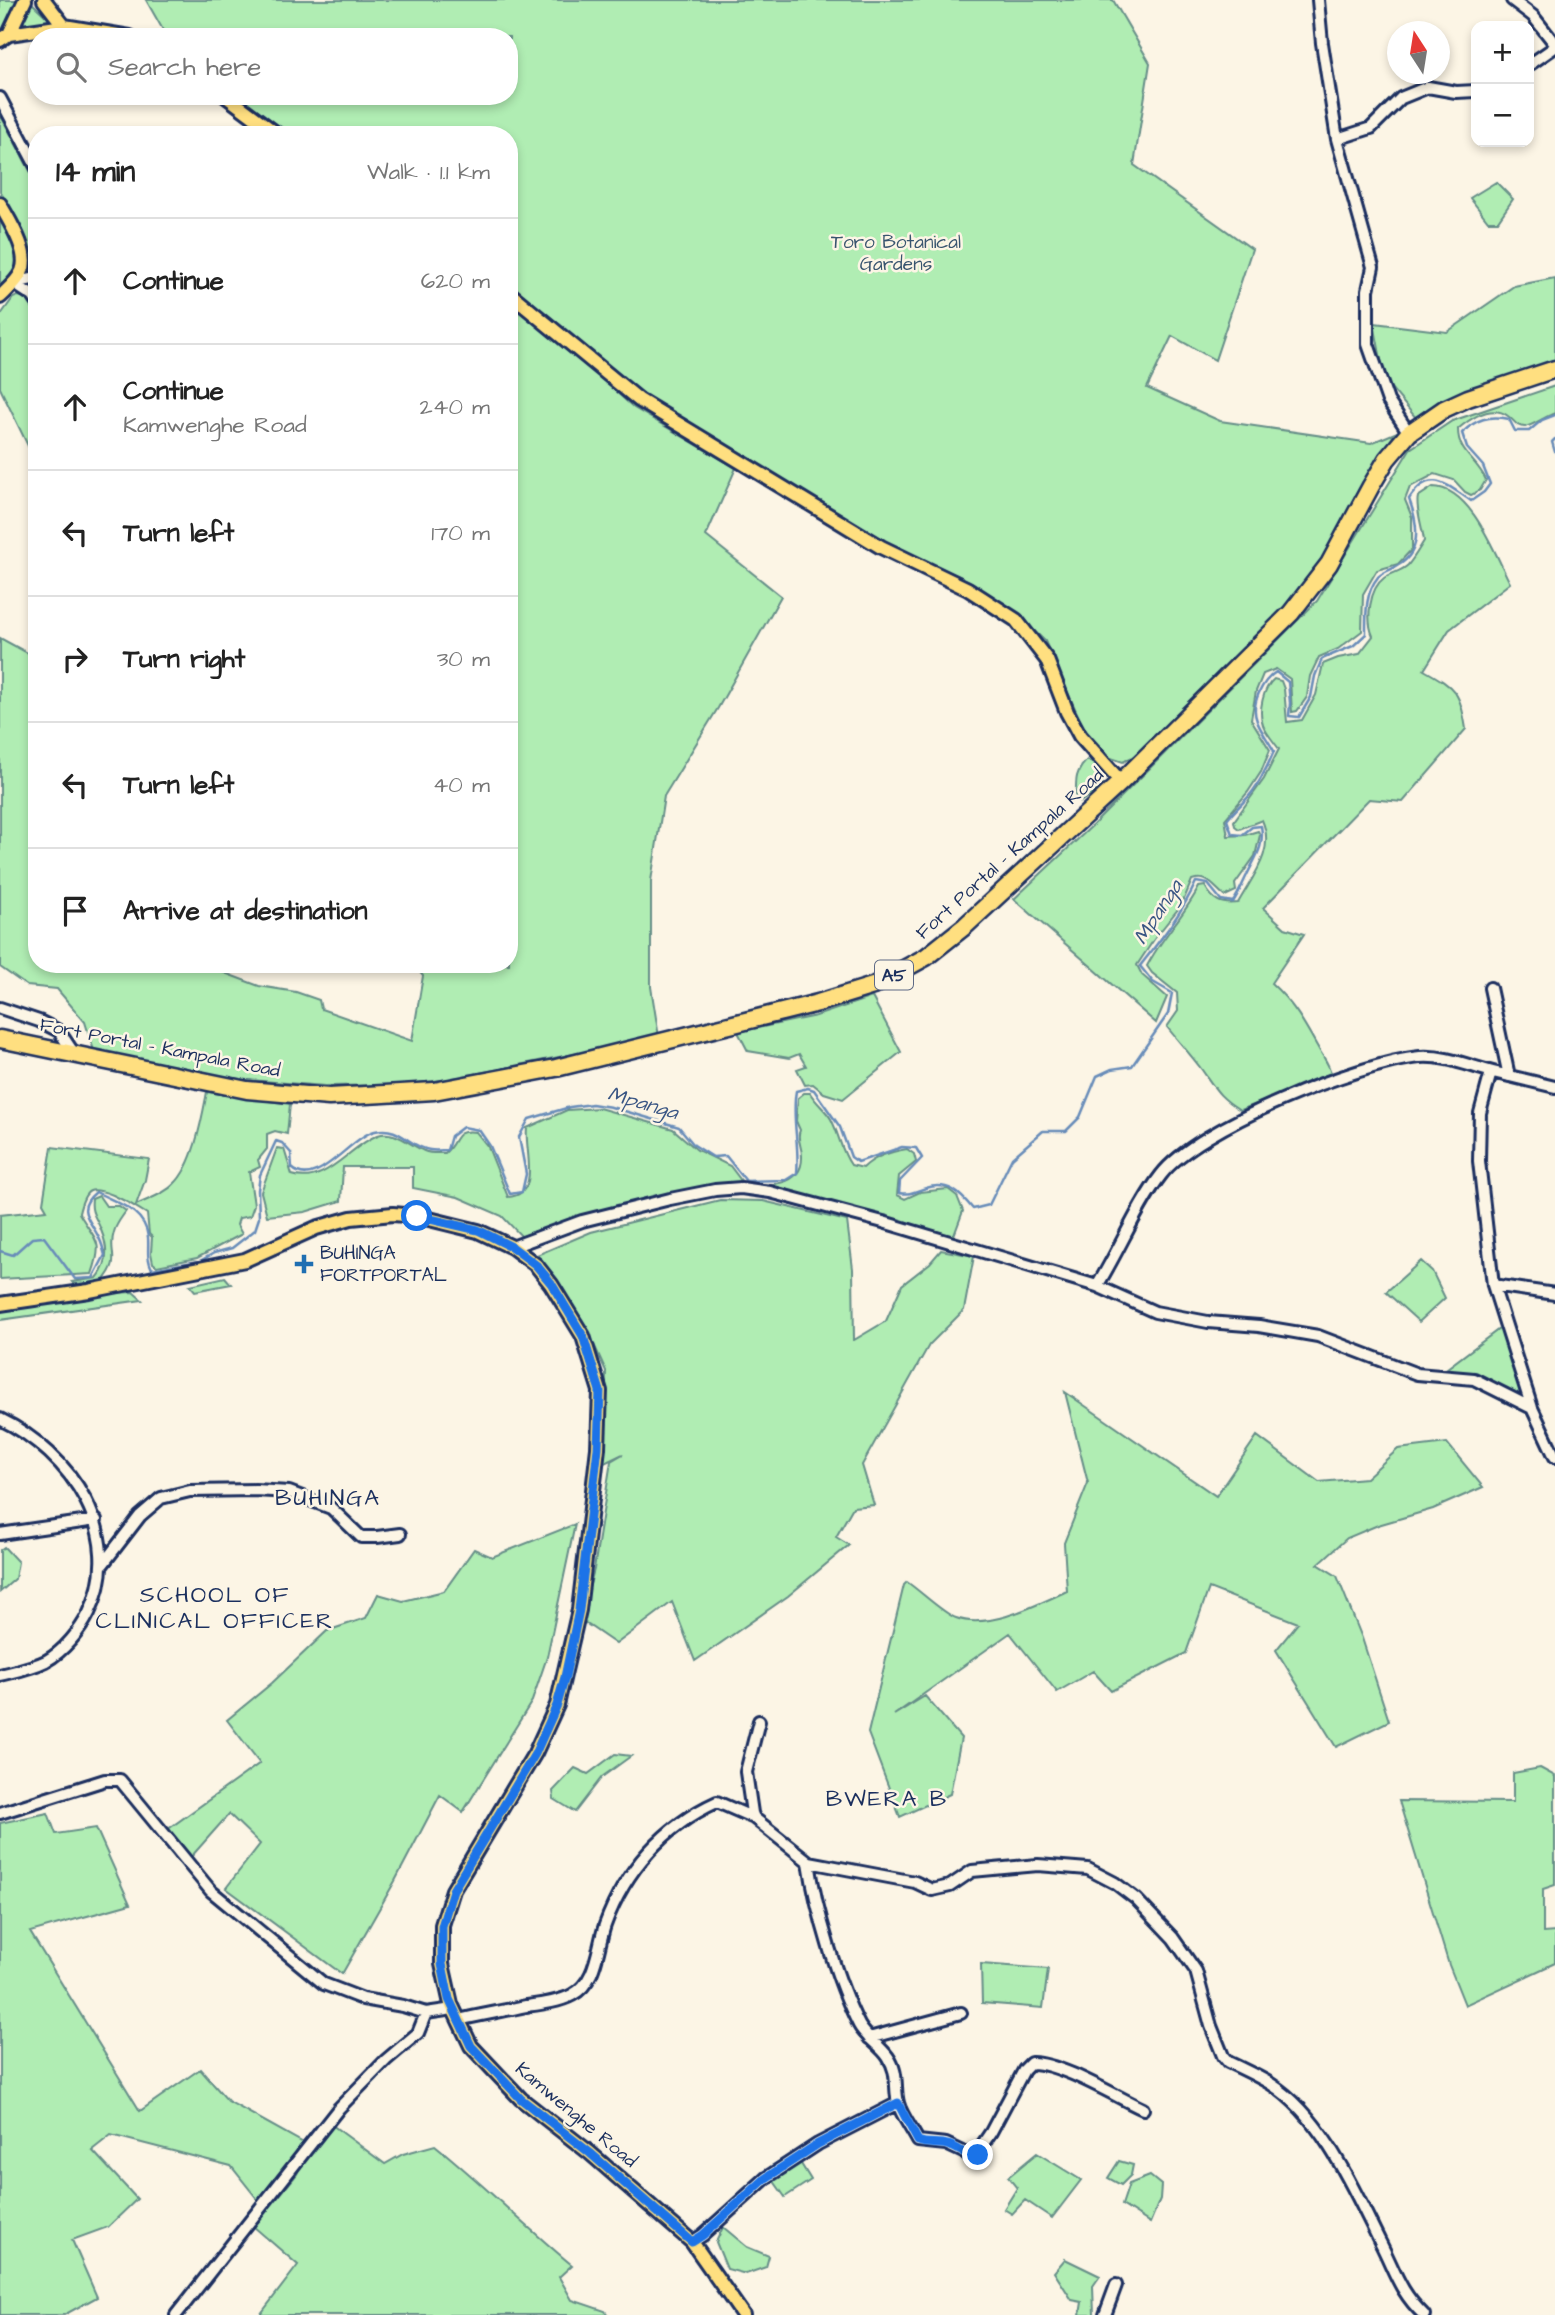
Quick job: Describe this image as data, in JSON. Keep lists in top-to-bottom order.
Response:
{
  "streets": {
    "highway": ["Fort Portal - Kampala Road", "A5"],
    "main road": ["Kamwenghe Road"]
  },
  "districts": ["BUHINGA", "SCHOOL OF CLINICAL OFFICER", "BWERA B"],
  "water": ["Mpanga"],
  "parks": ["Toro Botanical Gardens"],
  "places": {
    "health": ["BUHINGA FORTPORTAL"]
  },
  "north": "top",
  "page": {
    "map_buttons": ["+", "−"],
    "search": "Search here",
    "heading": ["14 min", "Walk · 1.1 km"],
    "list": [
      ["Continue", "620 m"],
      ["Continue", "Kamwenghe Road", "240 m"],
      ["Turn left", "170 m"],
      ["Turn right", "30 m"],
      ["Turn left", "40 m"],
      "Arrive at destination"
    ]
  }
}
